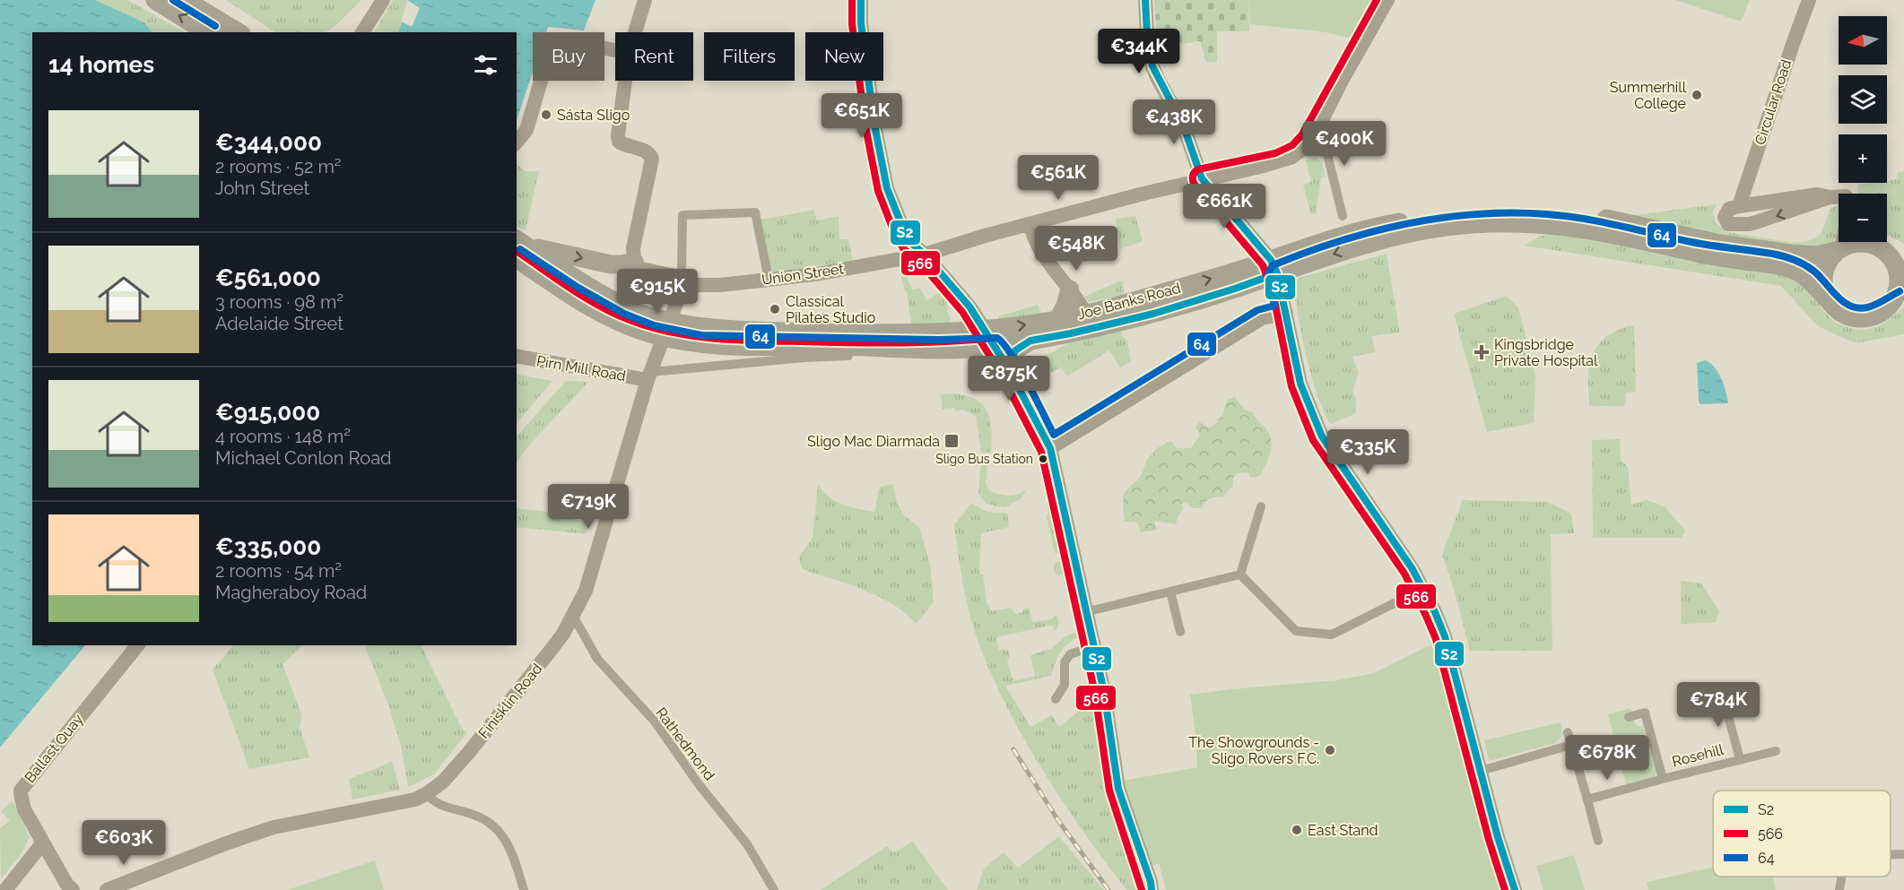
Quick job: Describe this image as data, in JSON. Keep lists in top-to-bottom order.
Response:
{
  "streets": {
    "highway": ["Joe Banks Road"],
    "street": [
      "Circular Road",
      "Union Street",
      "Pirn Mill Road",
      "Finisklin Road",
      "Rathedmond",
      "Ballast Quay",
      "Rosehill"
    ]
  },
  "crossings": [
    ["Union Street", "Finisklin Road"],
    ["Joe Banks Road", "Finisklin Road"],
    ["Pirn Mill Road", "Finisklin Road"],
    ["Finisklin Road", "Rathedmond"]
  ],
  "places": {
    "other": [
      "Summerhill College",
      "Sásta Sligo",
      "Classical Pilates Studio",
      "Sligo Bus Station",
      "The Showgrounds - Sligo Rovers F.C.",
      "East Stand"
    ],
    "health": ["Kingsbridge Private Hospital"],
    "transit": ["Sligo Mac Diarmada"]
  },
  "lines": ["transit line S2", "transit line 566", "transit line 64"],
  "legend": ["S2", "566", "64"],
  "north": "left",
  "page": {
    "map_buttons": ["+", "−"],
    "price": [
      "€344K",
      "€651K",
      "€438K",
      "€400K",
      "€561K",
      "€661K",
      "€548K",
      "€915K",
      "€875K",
      "€335K",
      "€719K",
      "€784K",
      "€678K",
      "€603K"
    ],
    "chip": [
      "Buy",
      "Rent",
      "Filters",
      "New"
    ],
    "heading": "14 homes",
    "list": [
      {
        "name": "€344,000",
        "note": "2 rooms · 52 m² · John Street"
      },
      {
        "name": "€561,000",
        "note": "3 rooms · 98 m² · Adelaide Street"
      },
      {
        "name": "€915,000",
        "note": "4 rooms · 148 m² · Michael Conlon Road"
      },
      {
        "name": "€335,000",
        "note": "2 rooms · 54 m² · Magheraboy Road"
      }
    ]
  }
}
